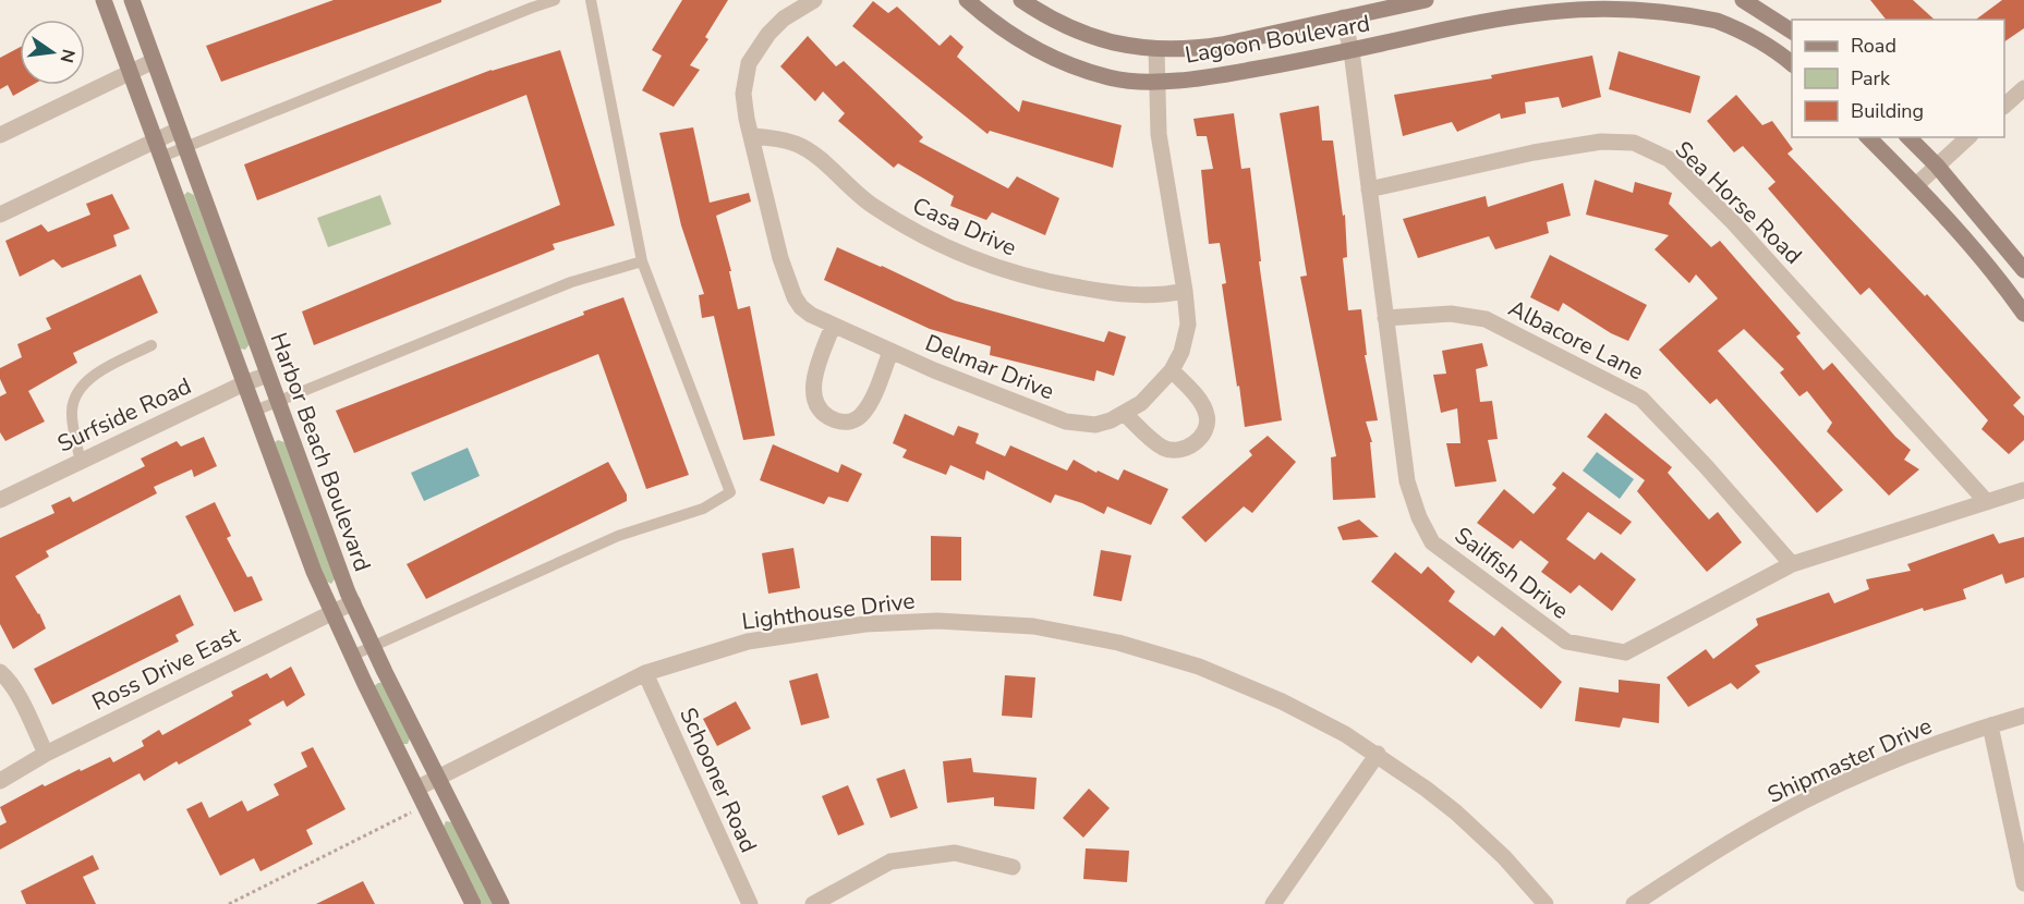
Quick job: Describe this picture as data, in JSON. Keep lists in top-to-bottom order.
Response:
{
  "streets": {
    "street": [
      "Lagoon Boulevard",
      "Sea Horse Road",
      "Casa Drive",
      "Albacore Lane",
      "Delmar Drive",
      "Surfside Road",
      "Harbor Beach Boulevard",
      "Sailfish Drive",
      "Lighthouse Drive",
      "Ross Drive East",
      "Shipmaster Drive",
      "Schooner Road"
    ]
  },
  "crossings": [
    ["Lagoon Boulevard", "Delmar Drive"],
    ["Lagoon Boulevard", "Sailfish Drive"],
    ["Sea Horse Road", "Sailfish Drive"],
    ["Casa Drive", "Delmar Drive"],
    ["Albacore Lane", "Sailfish Drive"],
    ["Surfside Road", "Harbor Beach Boulevard"],
    ["Harbor Beach Boulevard", "Lighthouse Drive"],
    ["Harbor Beach Boulevard", "Ross Drive East"],
    ["Lighthouse Drive", "Schooner Road"]
  ],
  "legend": ["Road", "Park", "Building"],
  "north": "right"
}
